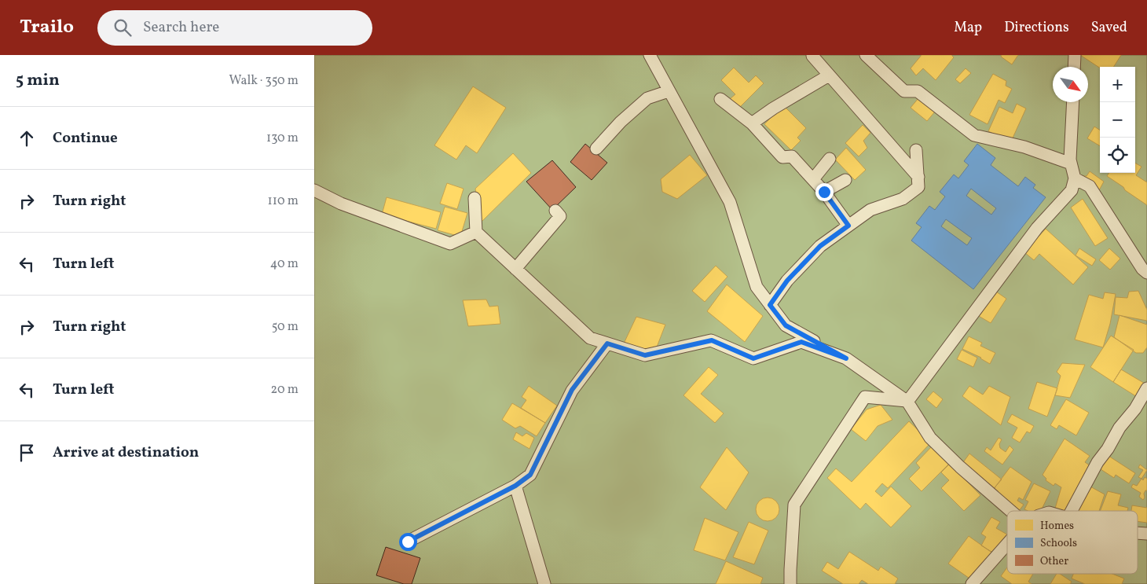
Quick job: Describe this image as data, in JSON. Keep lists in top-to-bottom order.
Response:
{
  "legend": ["Homes", "Schools", "Other"],
  "north": "bottom right",
  "page": {
    "header": "Trailo",
    "search": "Search here",
    "nav": ["Map", "Directions", "Saved"],
    "heading": ["5 min", "Walk · 350 m"],
    "map_buttons": ["+", "−"],
    "list": [
      ["Continue", "130 m"],
      ["Turn right", "110 m"],
      ["Turn left", "40 m"],
      ["Turn right", "50 m"],
      ["Turn left", "20 m"],
      "Arrive at destination"
    ]
  }
}
